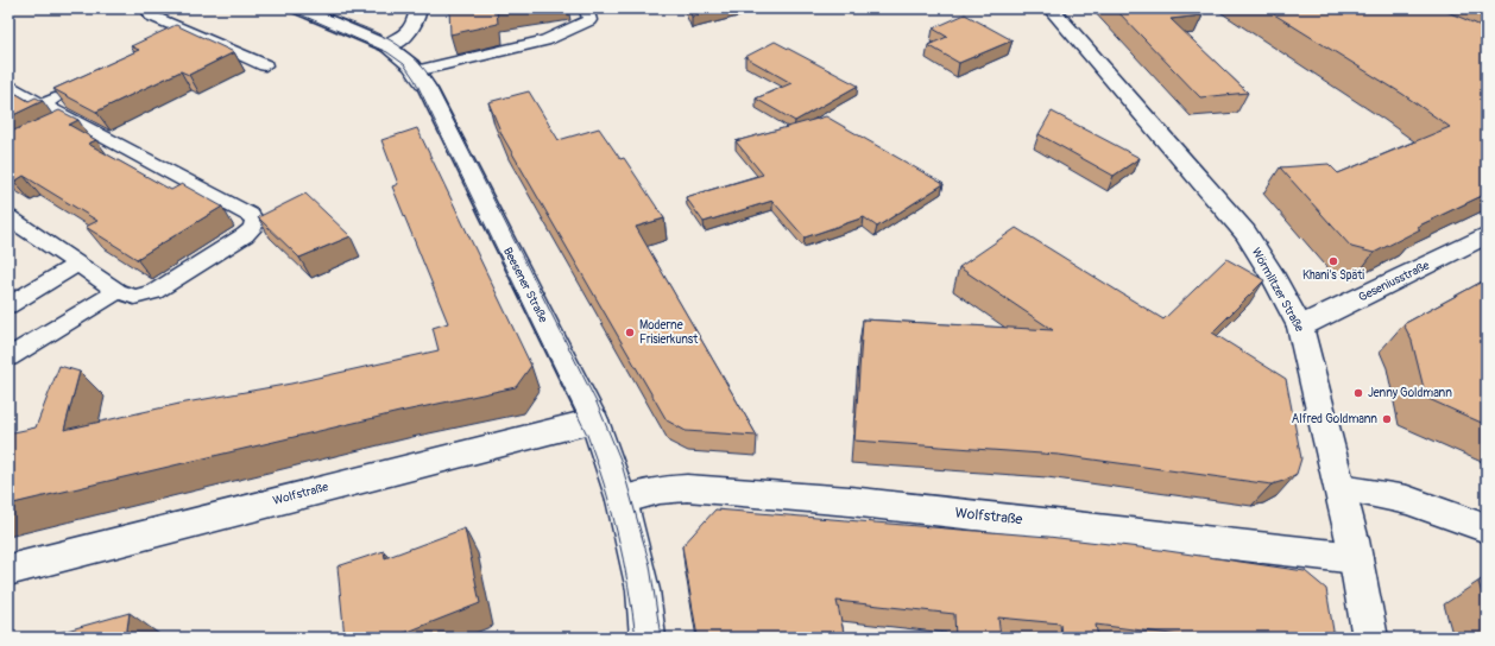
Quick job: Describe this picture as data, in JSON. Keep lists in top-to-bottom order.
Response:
{
  "streets": {
    "street": [
      "Geseniusstraße",
      "Beesener Straße",
      "Wörmlitzer Straße",
      "Wolfstraße"
    ]
  },
  "crossings": [
    ["Geseniusstraße", "Wörmlitzer Straße"],
    ["Beesener Straße", "Wolfstraße"],
    ["Wörmlitzer Straße", "Wolfstraße"]
  ],
  "places": [
    "Khani's Späti",
    "Moderne Frisierkunst",
    "Jenny Goldmann",
    "Alfred Goldmann"
  ]
}
